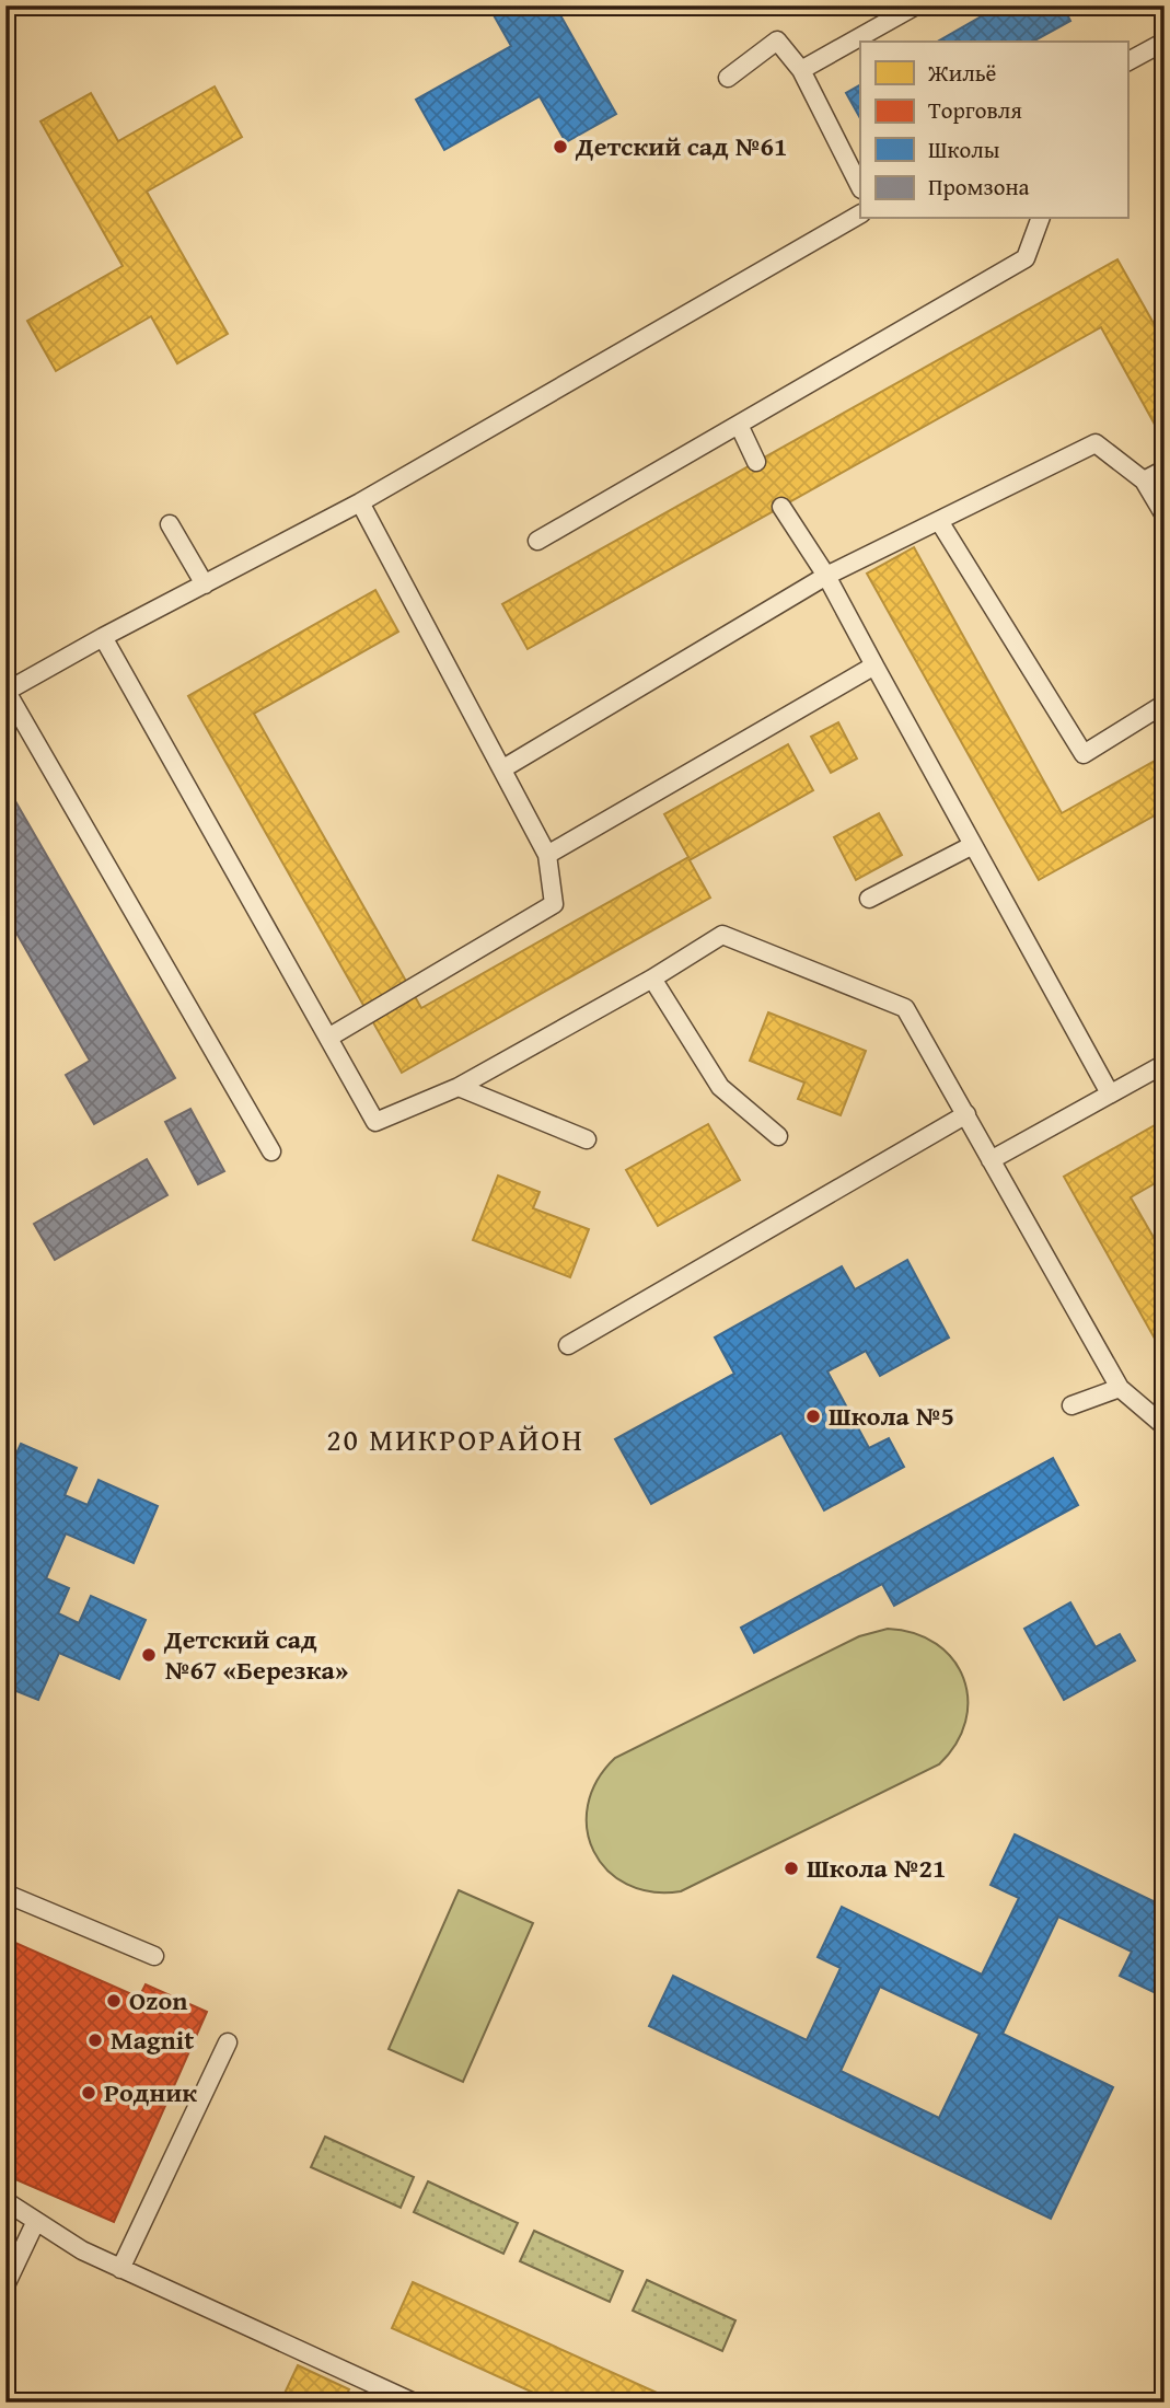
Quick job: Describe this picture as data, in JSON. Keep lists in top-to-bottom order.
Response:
{
  "districts": ["20 МИКРОРАЙОН"],
  "places": [
    "Детский сад №61",
    "Школа №5",
    "Детский сад №67 «Березка»",
    "Школа №21",
    "Ozon",
    "Magnit",
    "Родник"
  ],
  "legend": [
    "Жильё",
    "Торговля",
    "Школы",
    "Промзона"
  ]
}
